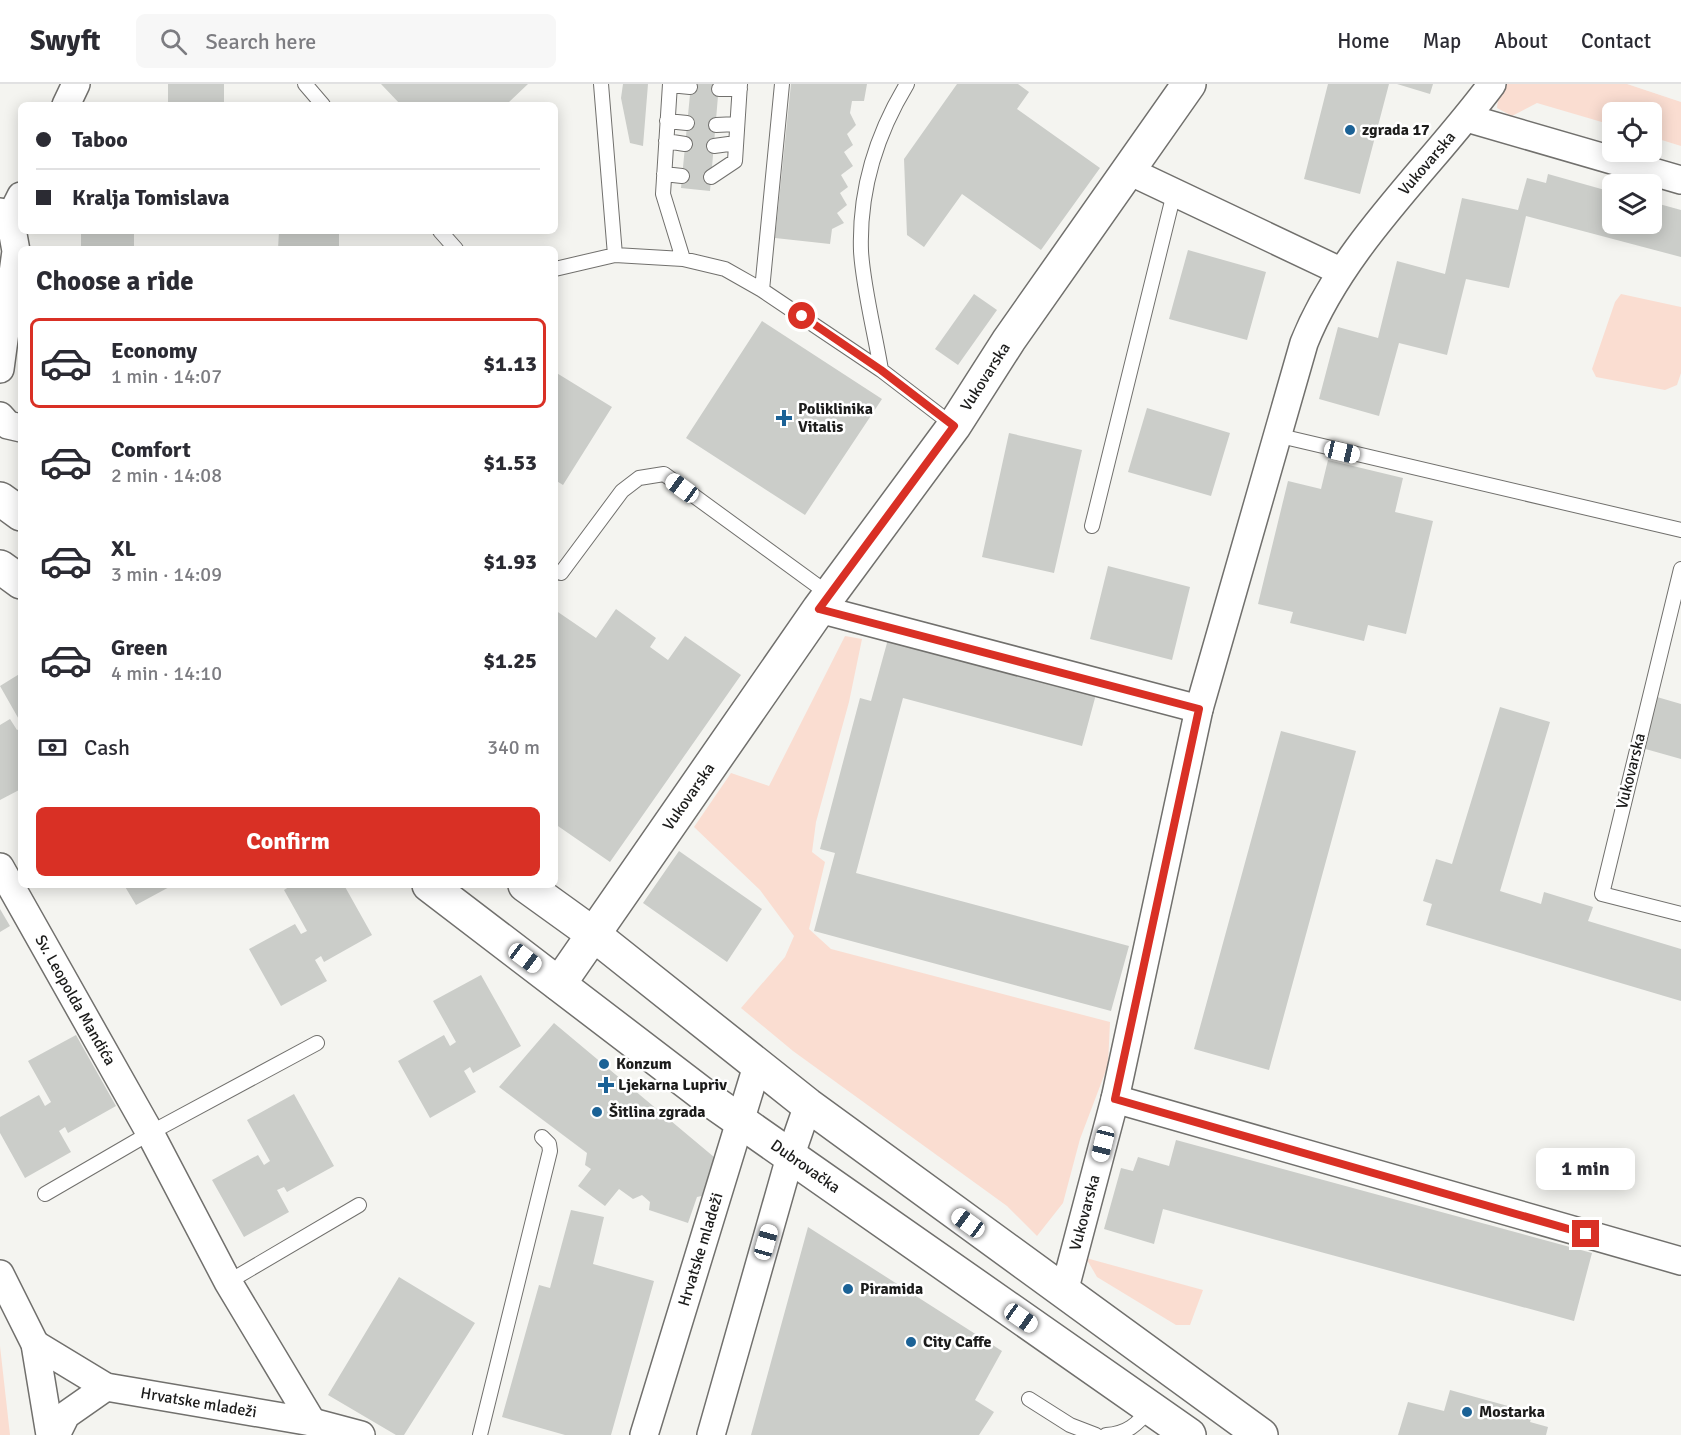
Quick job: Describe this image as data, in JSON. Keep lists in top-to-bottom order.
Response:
{
  "streets": {
    "street": [
      "Vukovarska",
      "Sv. Leopolda Mandića",
      "Dubrovačka",
      "Hrvatske mladeži"
    ]
  },
  "crossings": [
    ["Vukovarska", "Dubrovačka"],
    ["Sv. Leopolda Mandića", "Hrvatske mladeži"],
    ["Dubrovačka", "Hrvatske mladeži"]
  ],
  "places": {
    "other": [
      "zgrada 17",
      "Konzum",
      "Šitlina zgrada",
      "Piramida",
      "City Caffe",
      "Mostarka"
    ],
    "health": ["Poliklinika Vitalis", "Ljekarna Lupriv"]
  },
  "page": {
    "header": "Swyft",
    "search": "Search here",
    "nav": [
      "Home",
      "Map",
      "About",
      "Contact"
    ],
    "banner": ["Taboo", "Kralja Tomislava"],
    "heading": "Choose a ride",
    "list": [
      {
        "name": "Economy",
        "note": "1 min · 14:07",
        "value": "$1.13"
      },
      {
        "name": "Comfort",
        "note": "2 min · 14:08",
        "value": "$1.53"
      },
      {
        "name": "XL",
        "note": "3 min · 14:09",
        "value": "$1.93"
      },
      {
        "name": "Green",
        "note": "4 min · 14:10",
        "value": "$1.25"
      }
    ],
    "pay": ["Cash", "340 m"],
    "buttons": "Confirm",
    "bubble": "1 min"
  }
}
